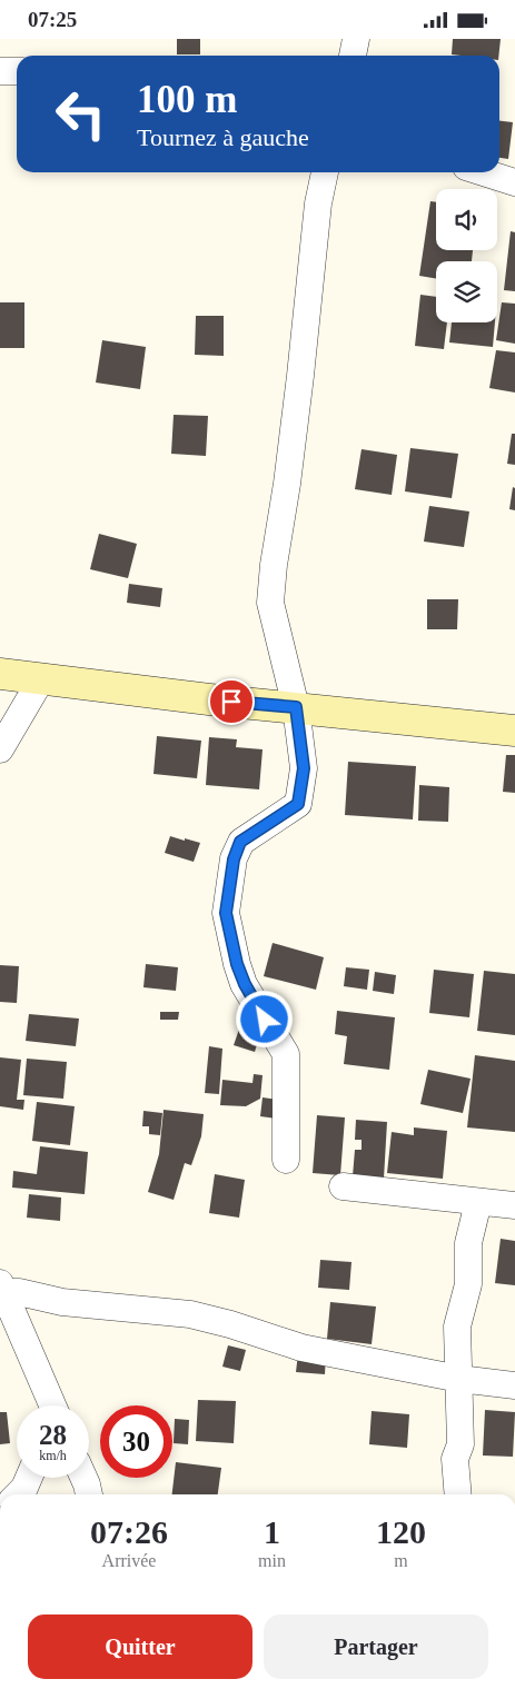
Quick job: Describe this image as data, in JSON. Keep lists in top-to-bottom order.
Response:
{
  "page": {
    "status": "07:25",
    "turn": ["100 m", "Tournez à gauche"],
    "speed": "28 km/h",
    "limit": "30",
    "eta": [
      "07:26",
      "Arrivée",
      "1",
      "min",
      "120",
      "m"
    ],
    "buttons": ["Quitter", "Partager"]
  }
}
